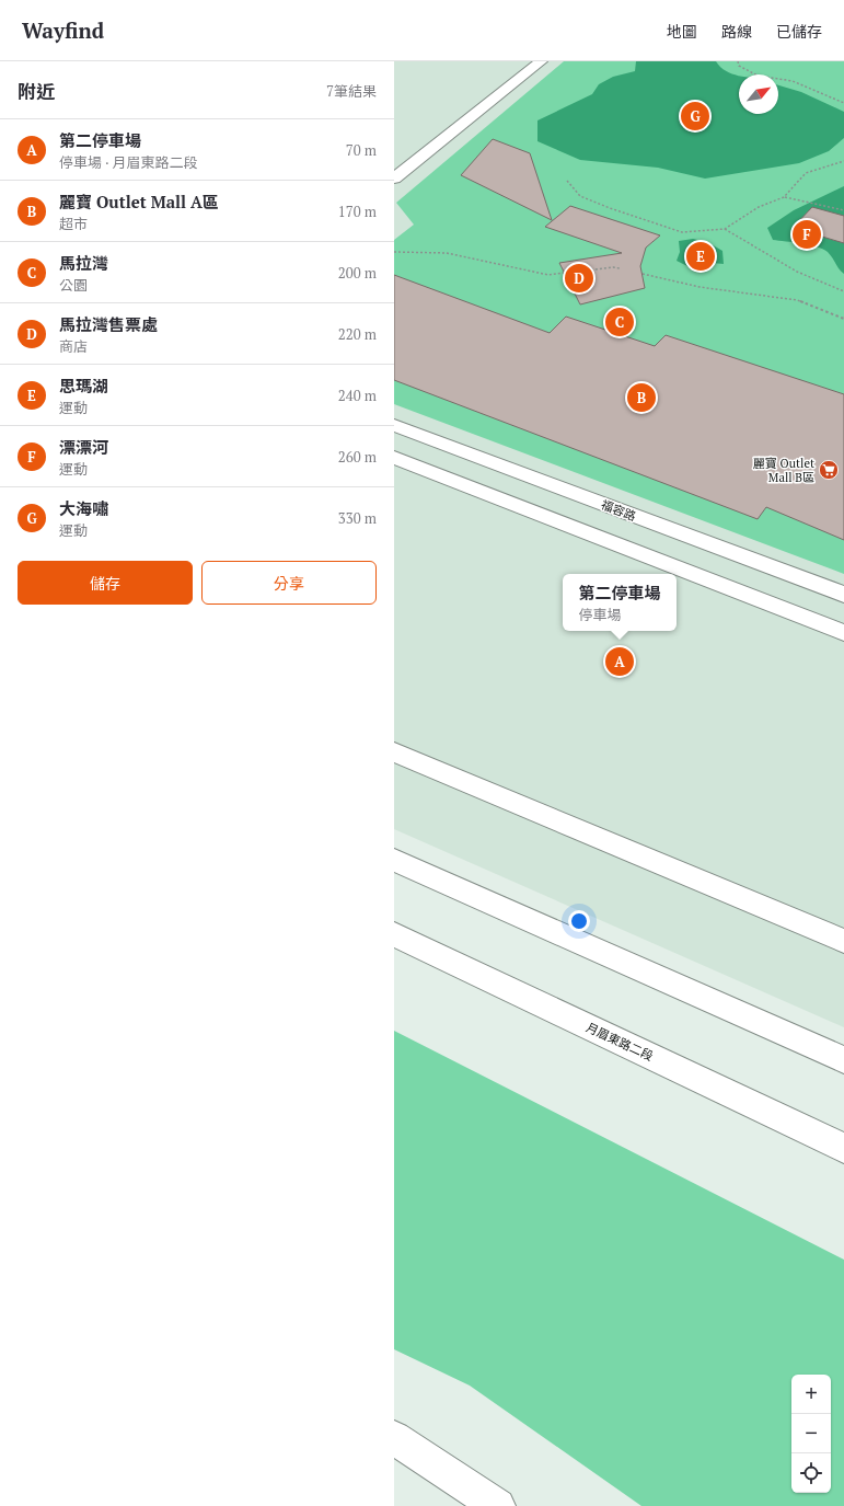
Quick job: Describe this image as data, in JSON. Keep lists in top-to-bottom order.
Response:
{
  "streets": {
    "street": ["福容路", "月眉東路二段"]
  },
  "places": {
    "supermarket": ["麗寶 Outlet Mall B區"]
  },
  "north": "top right",
  "page": {
    "header": "Wayfind",
    "nav": ["地圖", "路線", "已儲存"],
    "heading": ["附近", "7筆結果"],
    "pins": [
      "G",
      "F",
      "E",
      "D",
      "C",
      "B",
      "A"
    ],
    "list": [
      {
        "mark": "A",
        "name": "第二停車場",
        "note": "停車場 · 月眉東路二段",
        "value": "70 m"
      },
      {
        "mark": "B",
        "name": "麗寶 Outlet Mall A區",
        "note": "超市",
        "value": "170 m"
      },
      {
        "mark": "C",
        "name": "馬拉灣",
        "note": "公園",
        "value": "200 m"
      },
      {
        "mark": "D",
        "name": "馬拉灣售票處",
        "note": "商店",
        "value": "220 m"
      },
      {
        "mark": "E",
        "name": "思瑪湖",
        "note": "運動",
        "value": "240 m"
      },
      {
        "mark": "F",
        "name": "漂漂河",
        "note": "運動",
        "value": "260 m"
      },
      {
        "mark": "G",
        "name": "大海嘯",
        "note": "運動",
        "value": "330 m"
      }
    ],
    "buttons": ["儲存", "分享"],
    "popup": ["第二停車場", "停車場"],
    "map_buttons": ["+", "−"]
  }
}
